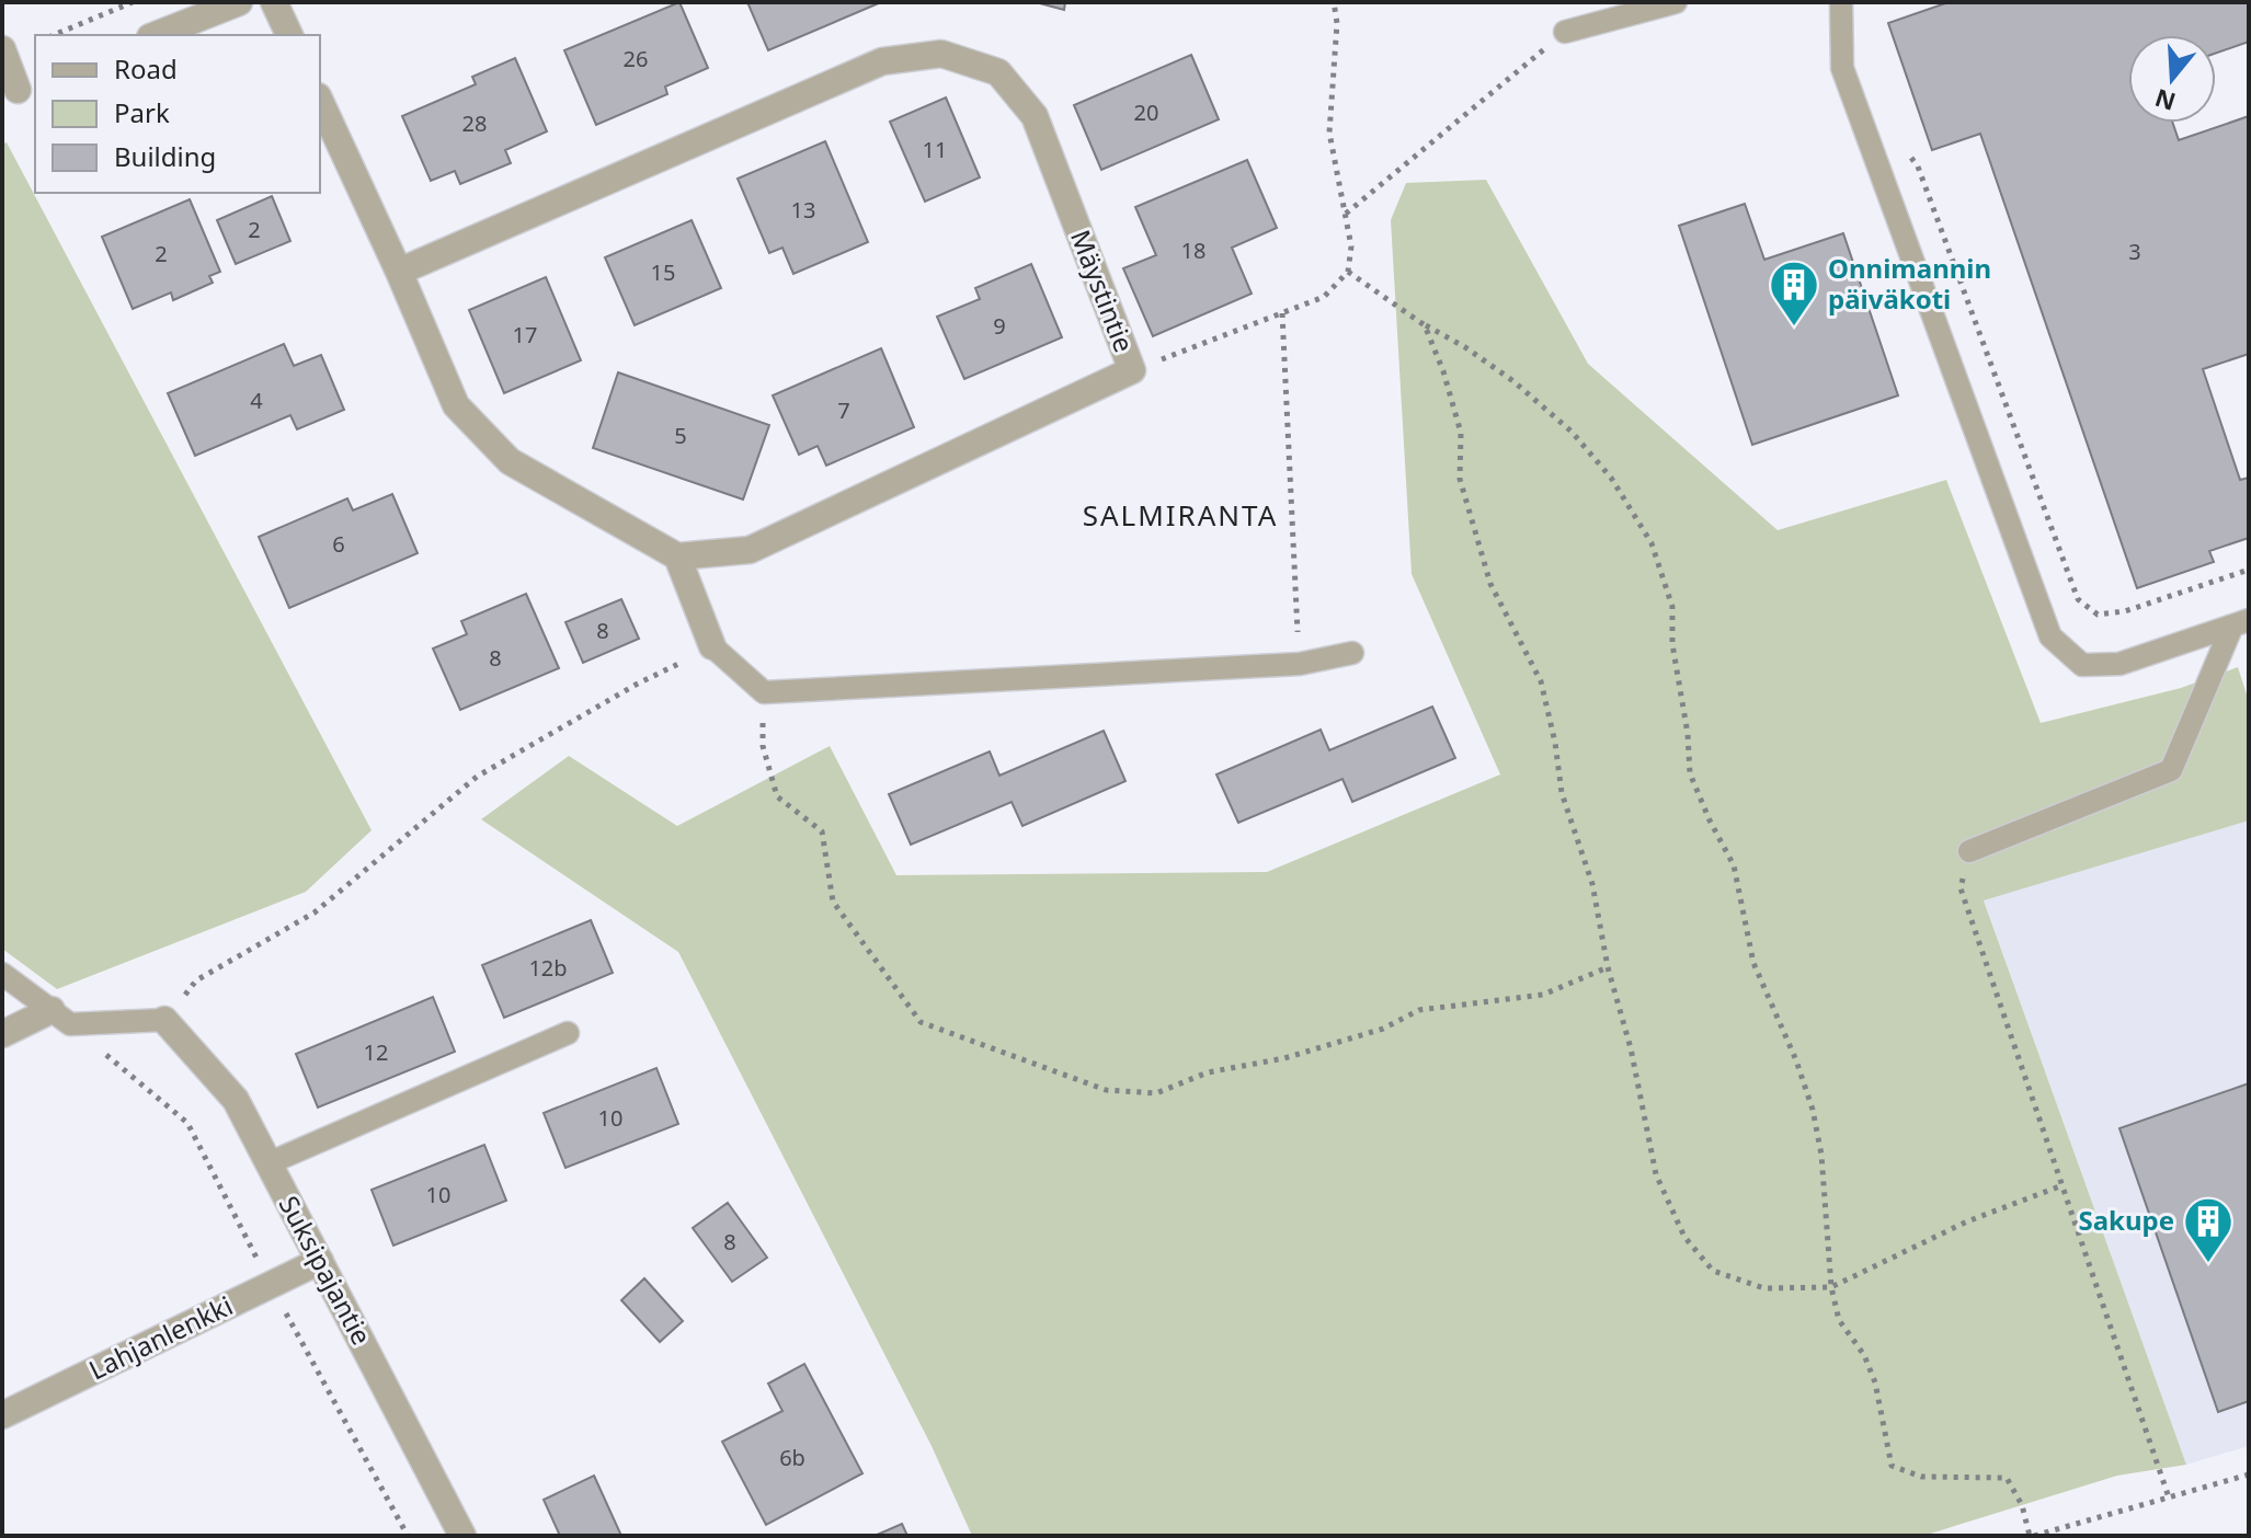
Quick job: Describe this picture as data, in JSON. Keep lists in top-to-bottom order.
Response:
{
  "streets": {
    "street": ["Mäystintie", "Suksipajantie", "Lahjanlenkki"]
  },
  "crossings": [
    ["Suksipajantie", "Lahjanlenkki"]
  ],
  "districts": ["SALMIRANTA"],
  "places": {
    "building": ["Onnimannin päiväkoti", "Sakupe"]
  },
  "house_numbers": [
    "26",
    "20",
    "28",
    "11",
    "13",
    "2",
    "18",
    "3",
    "2",
    "15",
    "9",
    "17",
    "4",
    "7",
    "5",
    "6",
    "8",
    "8",
    "12b",
    "12",
    "10",
    "10",
    "8",
    "6b"
  ],
  "legend": ["Road", "Park", "Building"],
  "north": "bottom"
}
